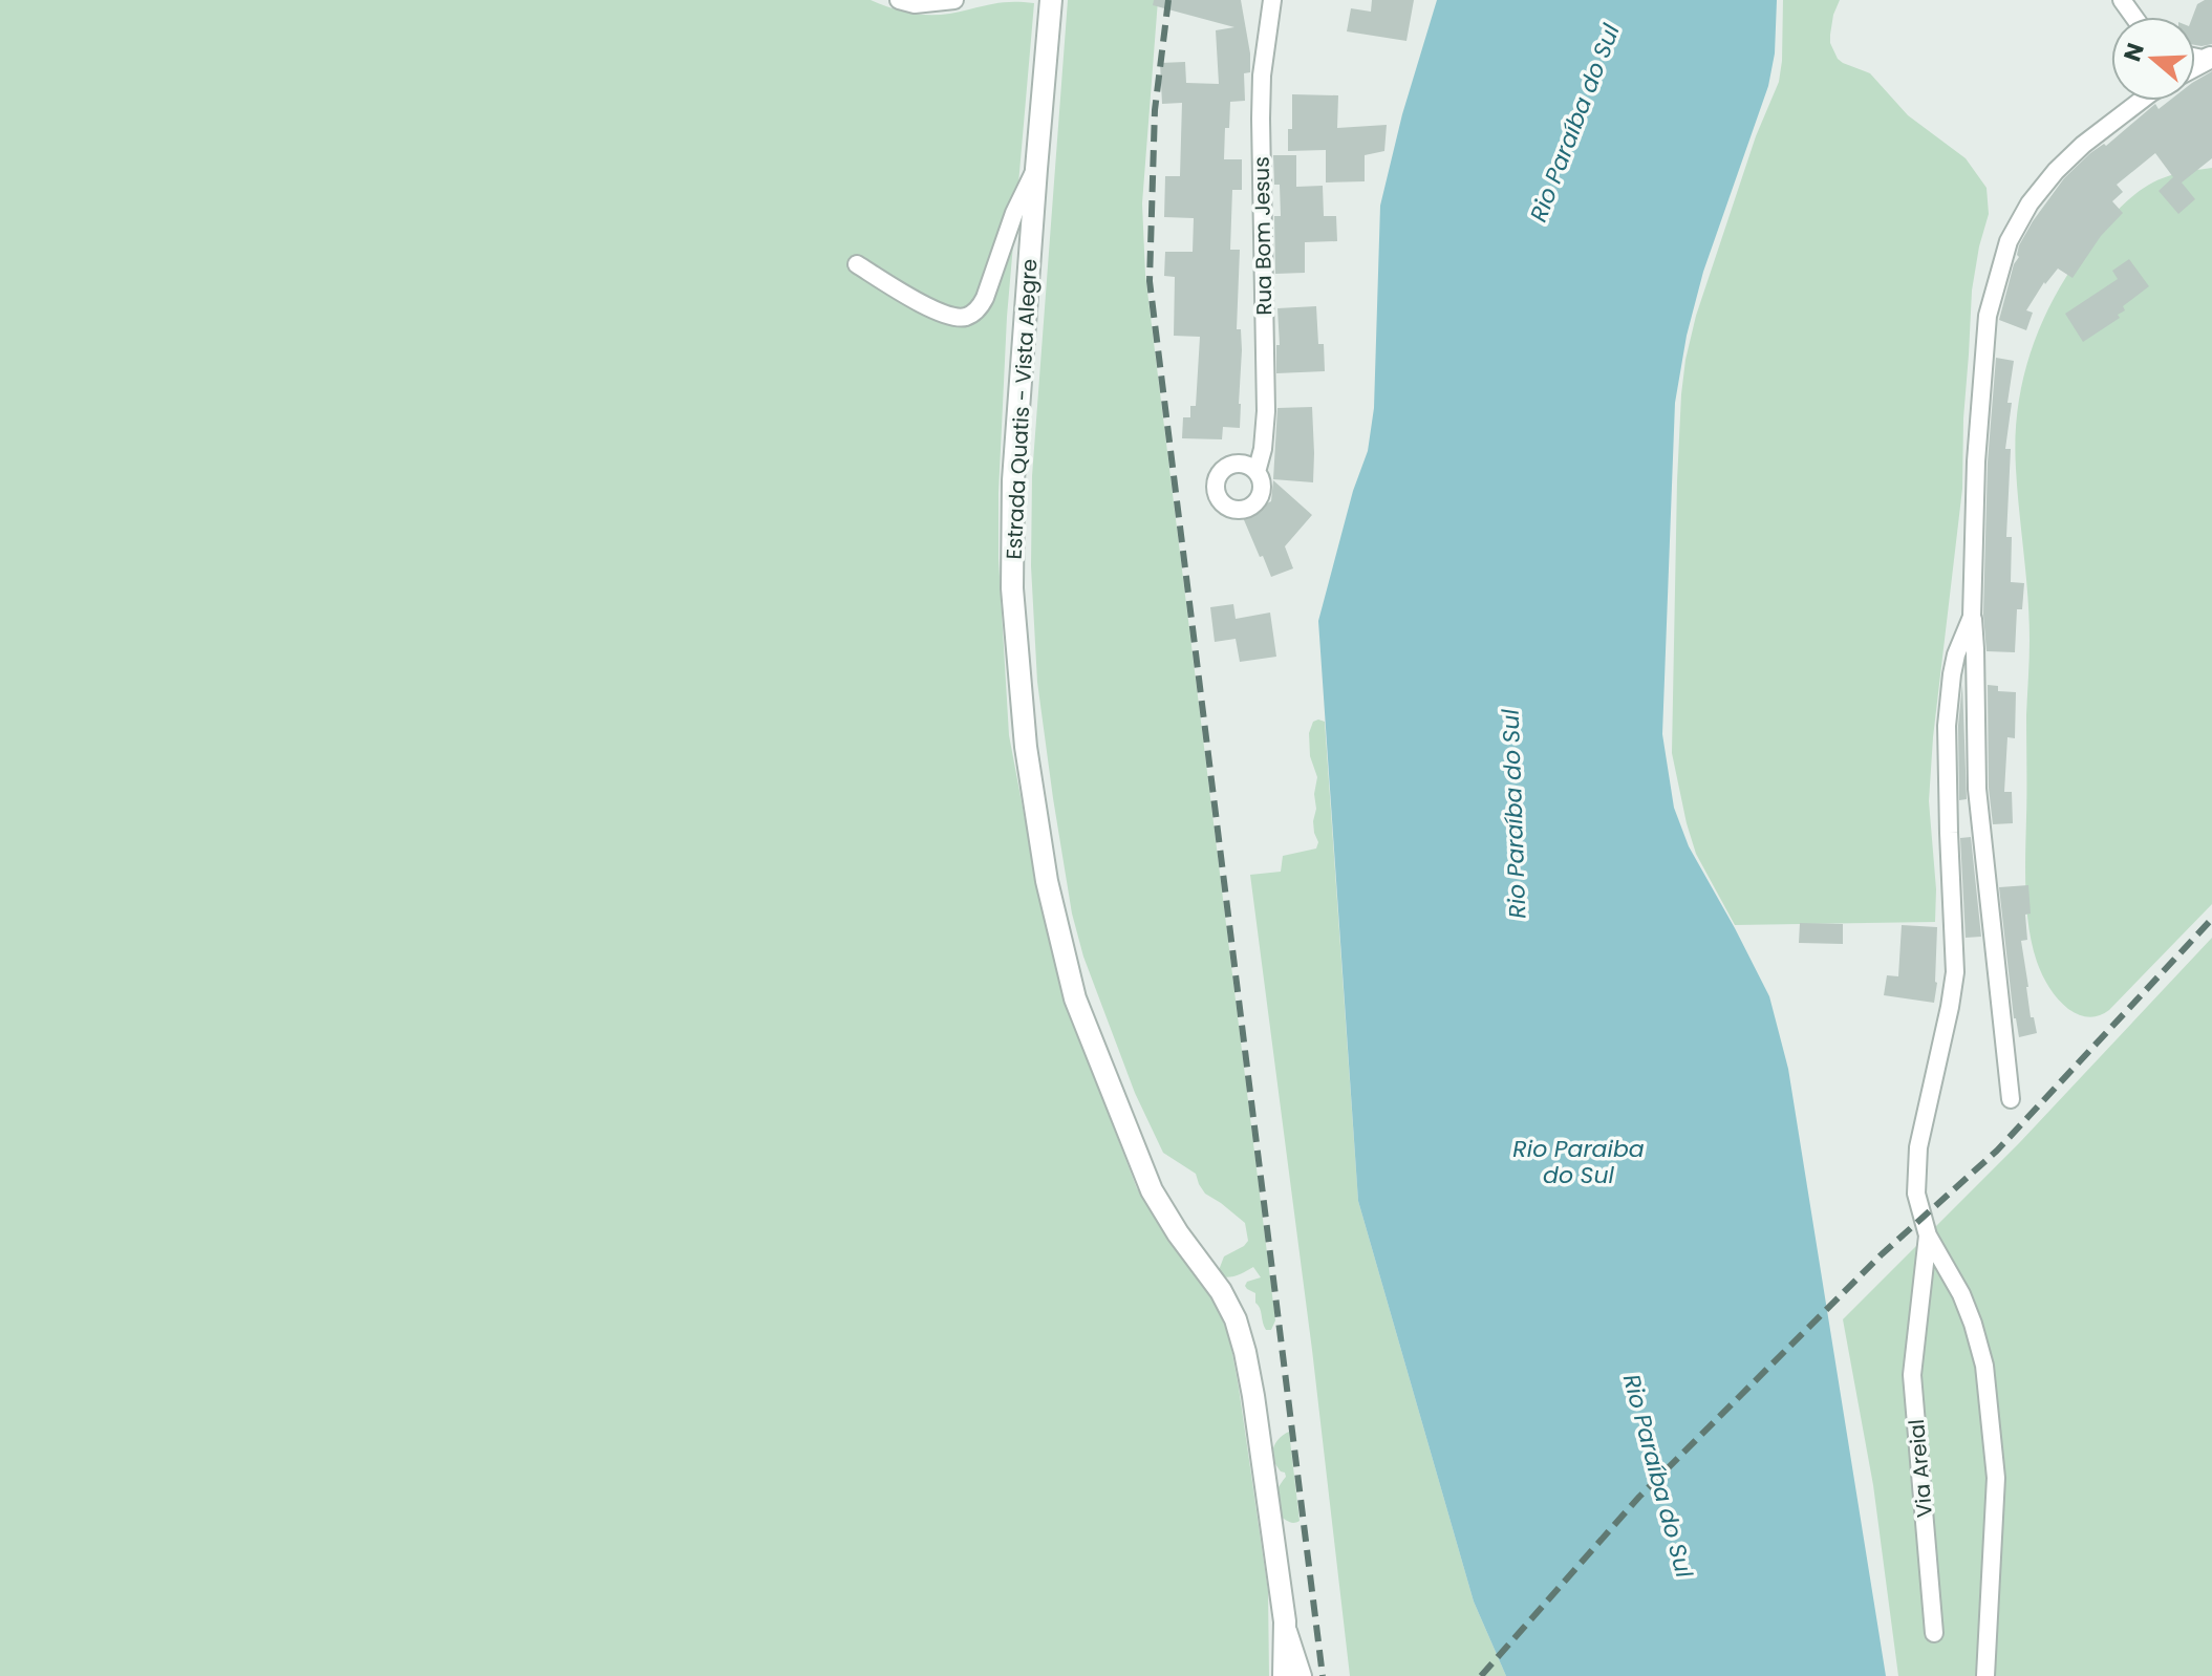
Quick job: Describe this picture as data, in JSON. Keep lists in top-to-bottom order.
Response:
{
  "streets": {
    "street": ["Rua Bom Jesus", "Estrada Quatis - Vista Alegre", "Via Areial"]
  },
  "water": ["Rio Paraíba do Sul", "Rio Paraiba do Sul"],
  "north": "left"
}
